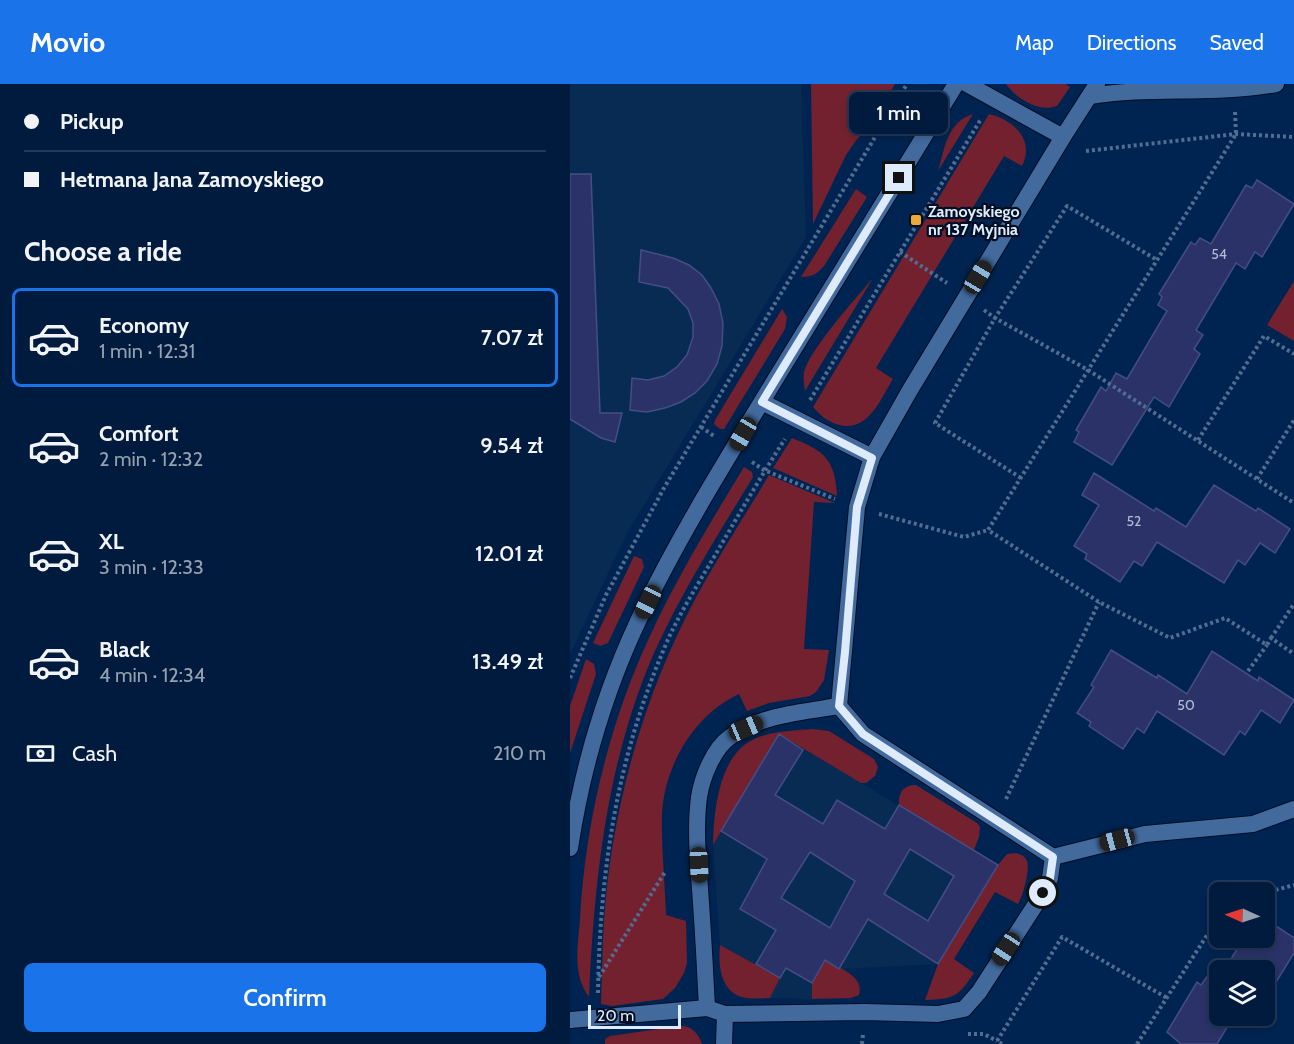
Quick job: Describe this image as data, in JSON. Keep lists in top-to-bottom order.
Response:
{
  "places": {
    "transit": ["Zamoyskiego nr 137 Myjnia"]
  },
  "house_numbers": ["54", "52", "50"],
  "scale_bar": "20 m",
  "north": "left",
  "page": {
    "header": "Movio",
    "nav": ["Map", "Directions", "Saved"],
    "banner": ["Pickup", "Hetmana Jana Zamoyskiego"],
    "bubble": "1 min",
    "heading": "Choose a ride",
    "list": [
      {
        "name": "Economy",
        "note": "1 min · 12:31",
        "value": "7.07 zł"
      },
      {
        "name": "Comfort",
        "note": "2 min · 12:32",
        "value": "9.54 zł"
      },
      {
        "name": "XL",
        "note": "3 min · 12:33",
        "value": "12.01 zł"
      },
      {
        "name": "Black",
        "note": "4 min · 12:34",
        "value": "13.49 zł"
      }
    ],
    "pay": ["Cash", "210 m"],
    "buttons": "Confirm",
    "scale": "20 m"
  }
}
